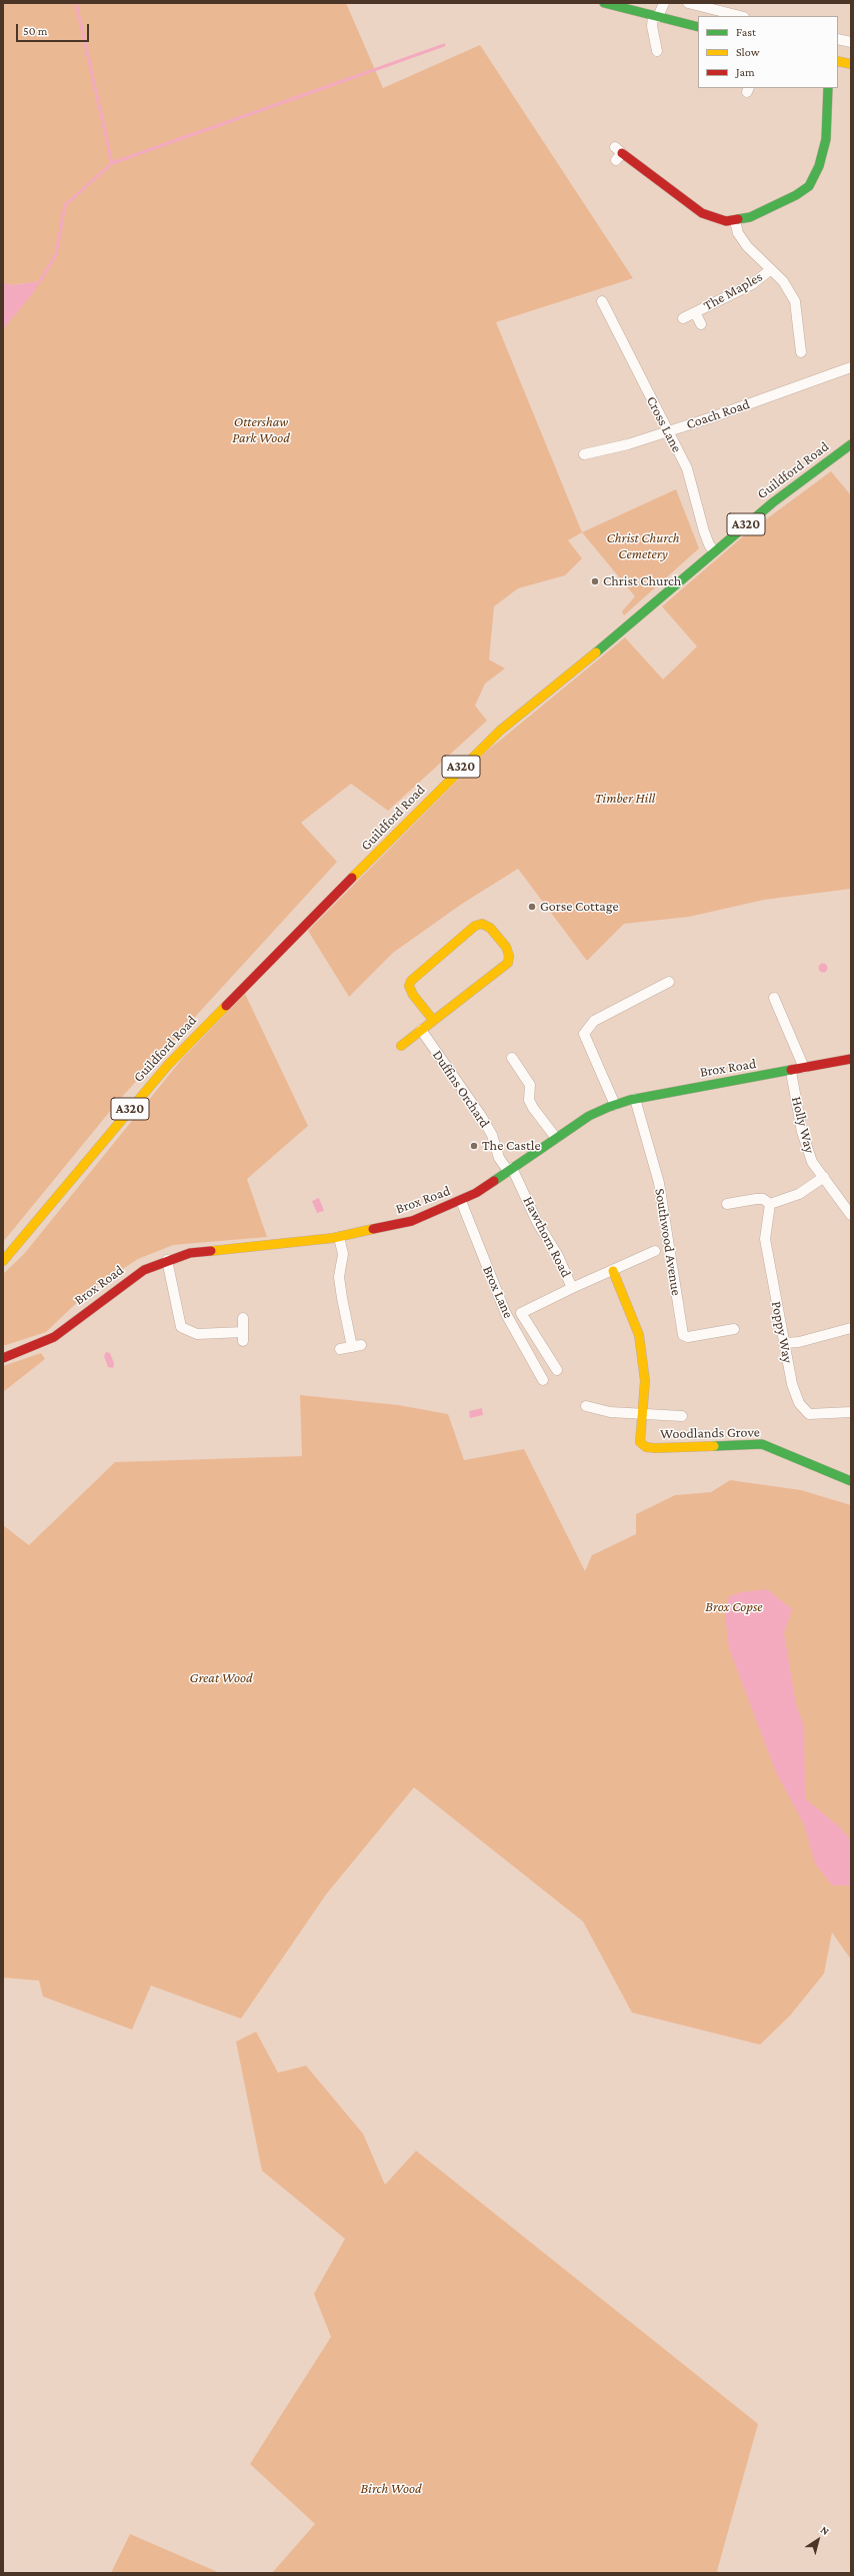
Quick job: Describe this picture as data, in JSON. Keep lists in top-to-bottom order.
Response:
{
  "streets": {
    "street": [
      "The Maples",
      "Coach Road",
      "Cross Lane",
      "Guildford Road",
      "A320",
      "Brox Road",
      "Duffins Orchard",
      "Holly Way",
      "Hawthorn Road",
      "Southwood Avenue",
      "Brox Lane",
      "Poppy Way",
      "Woodlands Grove"
    ]
  },
  "crossings": [
    ["Coach Road", "Cross Lane"],
    ["Cross Lane", "Guildford Road"],
    ["Brox Road", "Duffins Orchard"],
    ["Brox Road", "Holly Way"],
    ["Brox Road", "Hawthorn Road"],
    ["Brox Road", "Southwood Avenue"],
    ["Brox Road", "Brox Lane"],
    ["Duffins Orchard", "Hawthorn Road"]
  ],
  "parks": [
    "Ottershaw Park Wood",
    "Christ Church Cemetery",
    "Timber Hill",
    "Brox Copse",
    "Great Wood",
    "Birch Wood"
  ],
  "places": ["Christ Church", "Gorse Cottage", "The Castle"],
  "legend": ["Fast", "Slow", "Jam"],
  "scale_bar": "50 m",
  "north": "top right"
}
